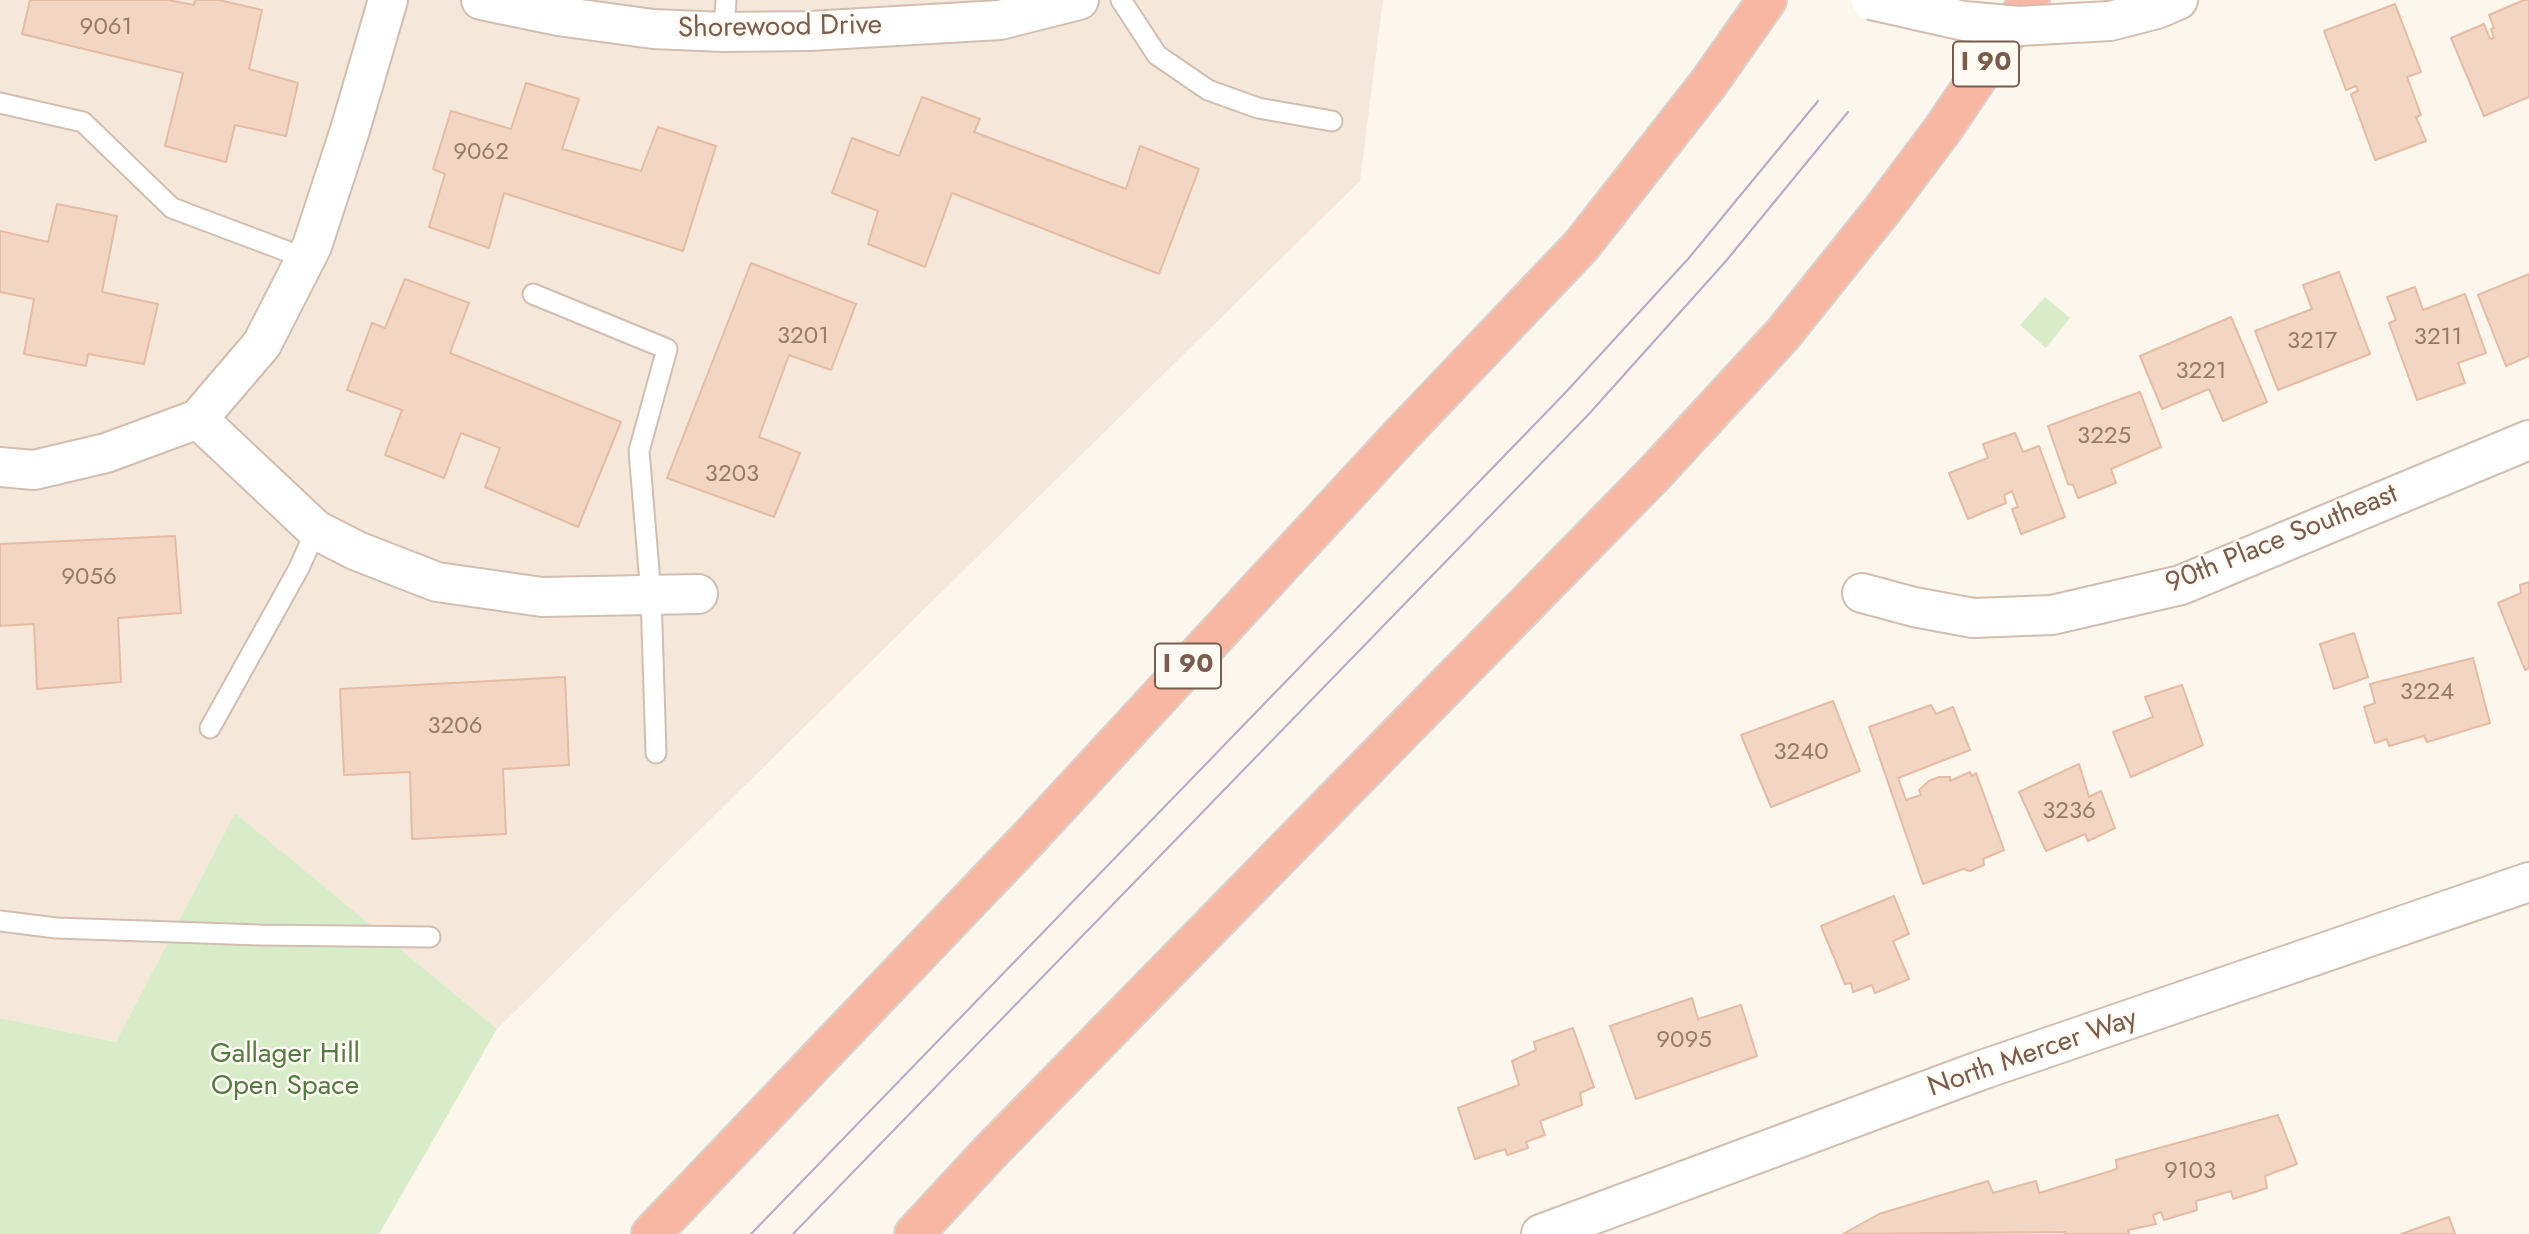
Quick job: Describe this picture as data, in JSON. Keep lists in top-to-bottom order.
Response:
{
  "streets": {
    "highway": ["I 90"],
    "street": ["Shorewood Drive", "90th Place Southeast", "North Mercer Way"]
  },
  "parks": ["Gallager Hill Open Space"],
  "house_numbers": [
    "9061",
    "9062",
    "3201",
    "3211",
    "3217",
    "3221",
    "3225",
    "3203",
    "9056",
    "3224",
    "3206",
    "3240",
    "3236",
    "9095",
    "9103"
  ]
}
